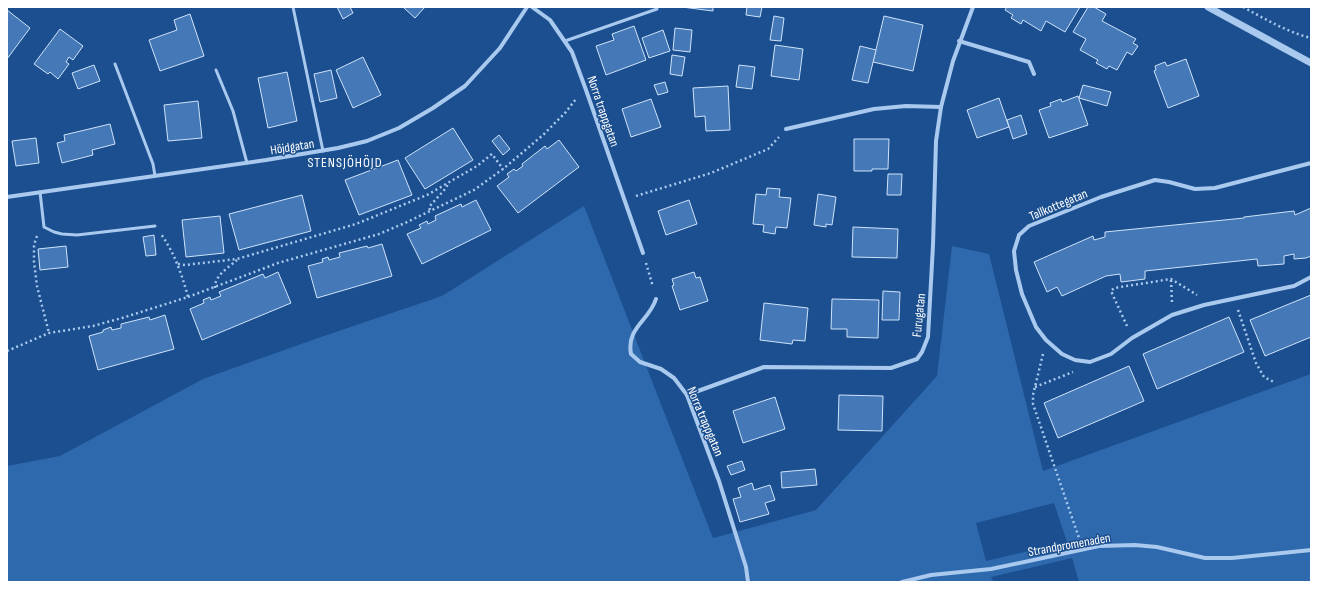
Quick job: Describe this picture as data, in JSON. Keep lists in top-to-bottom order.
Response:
{
  "streets": {
    "street": [
      "Norra trappgatan",
      "Höjdgatan",
      "Tallkottegatan",
      "Furugatan",
      "Strandpromenaden"
    ]
  },
  "crossings": [
    ["Norra trappgatan", "Furugatan"]
  ],
  "districts": ["STENSJÖHÖJD"]
}
